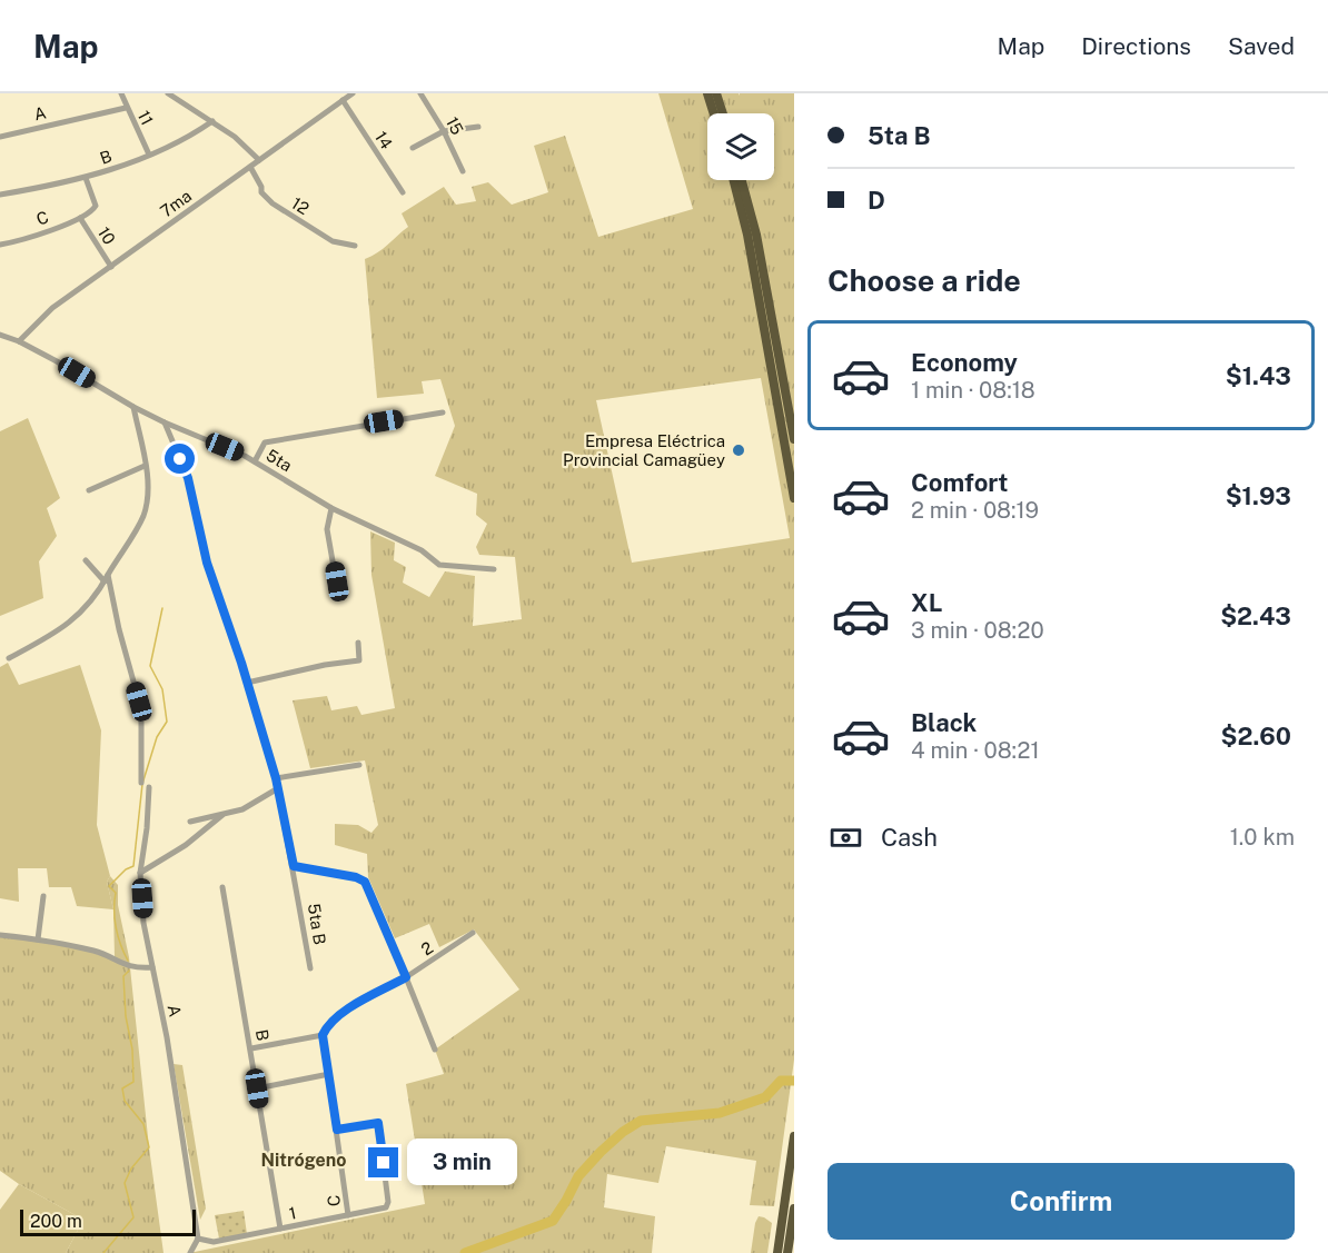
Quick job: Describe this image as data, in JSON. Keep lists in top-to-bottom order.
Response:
{
  "streets": {
    "street": [
      "A",
      "11",
      "15",
      "14",
      "B",
      "7ma",
      "12",
      "C",
      "10",
      "5ta",
      "5ta B",
      "2",
      "1"
    ]
  },
  "crossings": [
    ["A", "11"],
    ["A", "1"],
    ["11", "B"],
    ["14", "7ma"],
    ["B", "10"],
    ["B", "1"],
    ["7ma", "12"],
    ["7ma", "10"],
    ["7ma", "5ta"],
    ["C", "10"],
    ["C", "2"],
    ["C", "1"],
    ["5ta", "5ta B"]
  ],
  "districts": ["Nitrógeno"],
  "places": ["Empresa Eléctrica Provincial Camagüey"],
  "scale_bar": "200 m",
  "page": {
    "header": "Map",
    "nav": ["Map", "Directions", "Saved"],
    "banner": ["5ta B", "D"],
    "heading": "Choose a ride",
    "list": [
      {
        "name": "Economy",
        "note": "1 min · 08:18",
        "value": "$1.43"
      },
      {
        "name": "Comfort",
        "note": "2 min · 08:19",
        "value": "$1.93"
      },
      {
        "name": "XL",
        "note": "3 min · 08:20",
        "value": "$2.43"
      },
      {
        "name": "Black",
        "note": "4 min · 08:21",
        "value": "$2.60"
      }
    ],
    "pay": ["Cash", "1.0 km"],
    "bubble": "3 min",
    "buttons": "Confirm",
    "scale": "200 m"
  }
}
